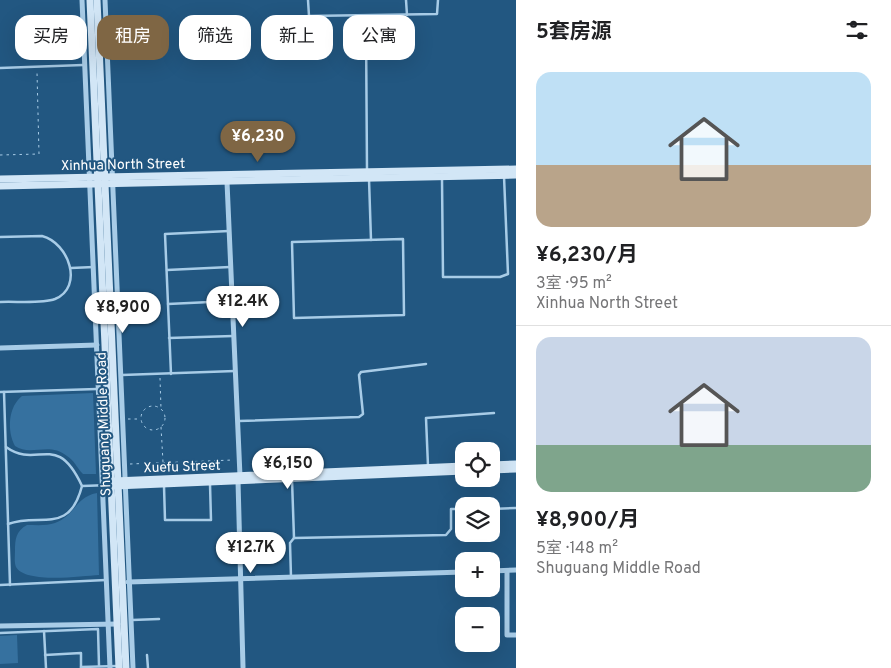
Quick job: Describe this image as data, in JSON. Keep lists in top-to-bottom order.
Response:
{
  "streets": {
    "main road": ["Xinhua North Street", "Shuguang Middle Road", "Xuefu Street"]
  },
  "crossings": [
    ["Xinhua North Street", "Shuguang Middle Road"],
    ["Shuguang Middle Road", "Xuefu Street"]
  ],
  "page": {
    "heading": "5套房源",
    "chip": [
      "买房",
      "租房",
      "筛选",
      "新上",
      "公寓"
    ],
    "list": [
      {
        "name": "¥6,230/月",
        "note": "3室 · 95 m² · Xinhua North Street"
      },
      {
        "name": "¥8,900/月",
        "note": "5室 · 148 m² · Shuguang Middle Road"
      }
    ],
    "price": [
      "¥6,230",
      "¥12.4K",
      "¥8,900",
      "¥6,150",
      "¥12.7K"
    ],
    "map_buttons": ["+", "−"]
  }
}
